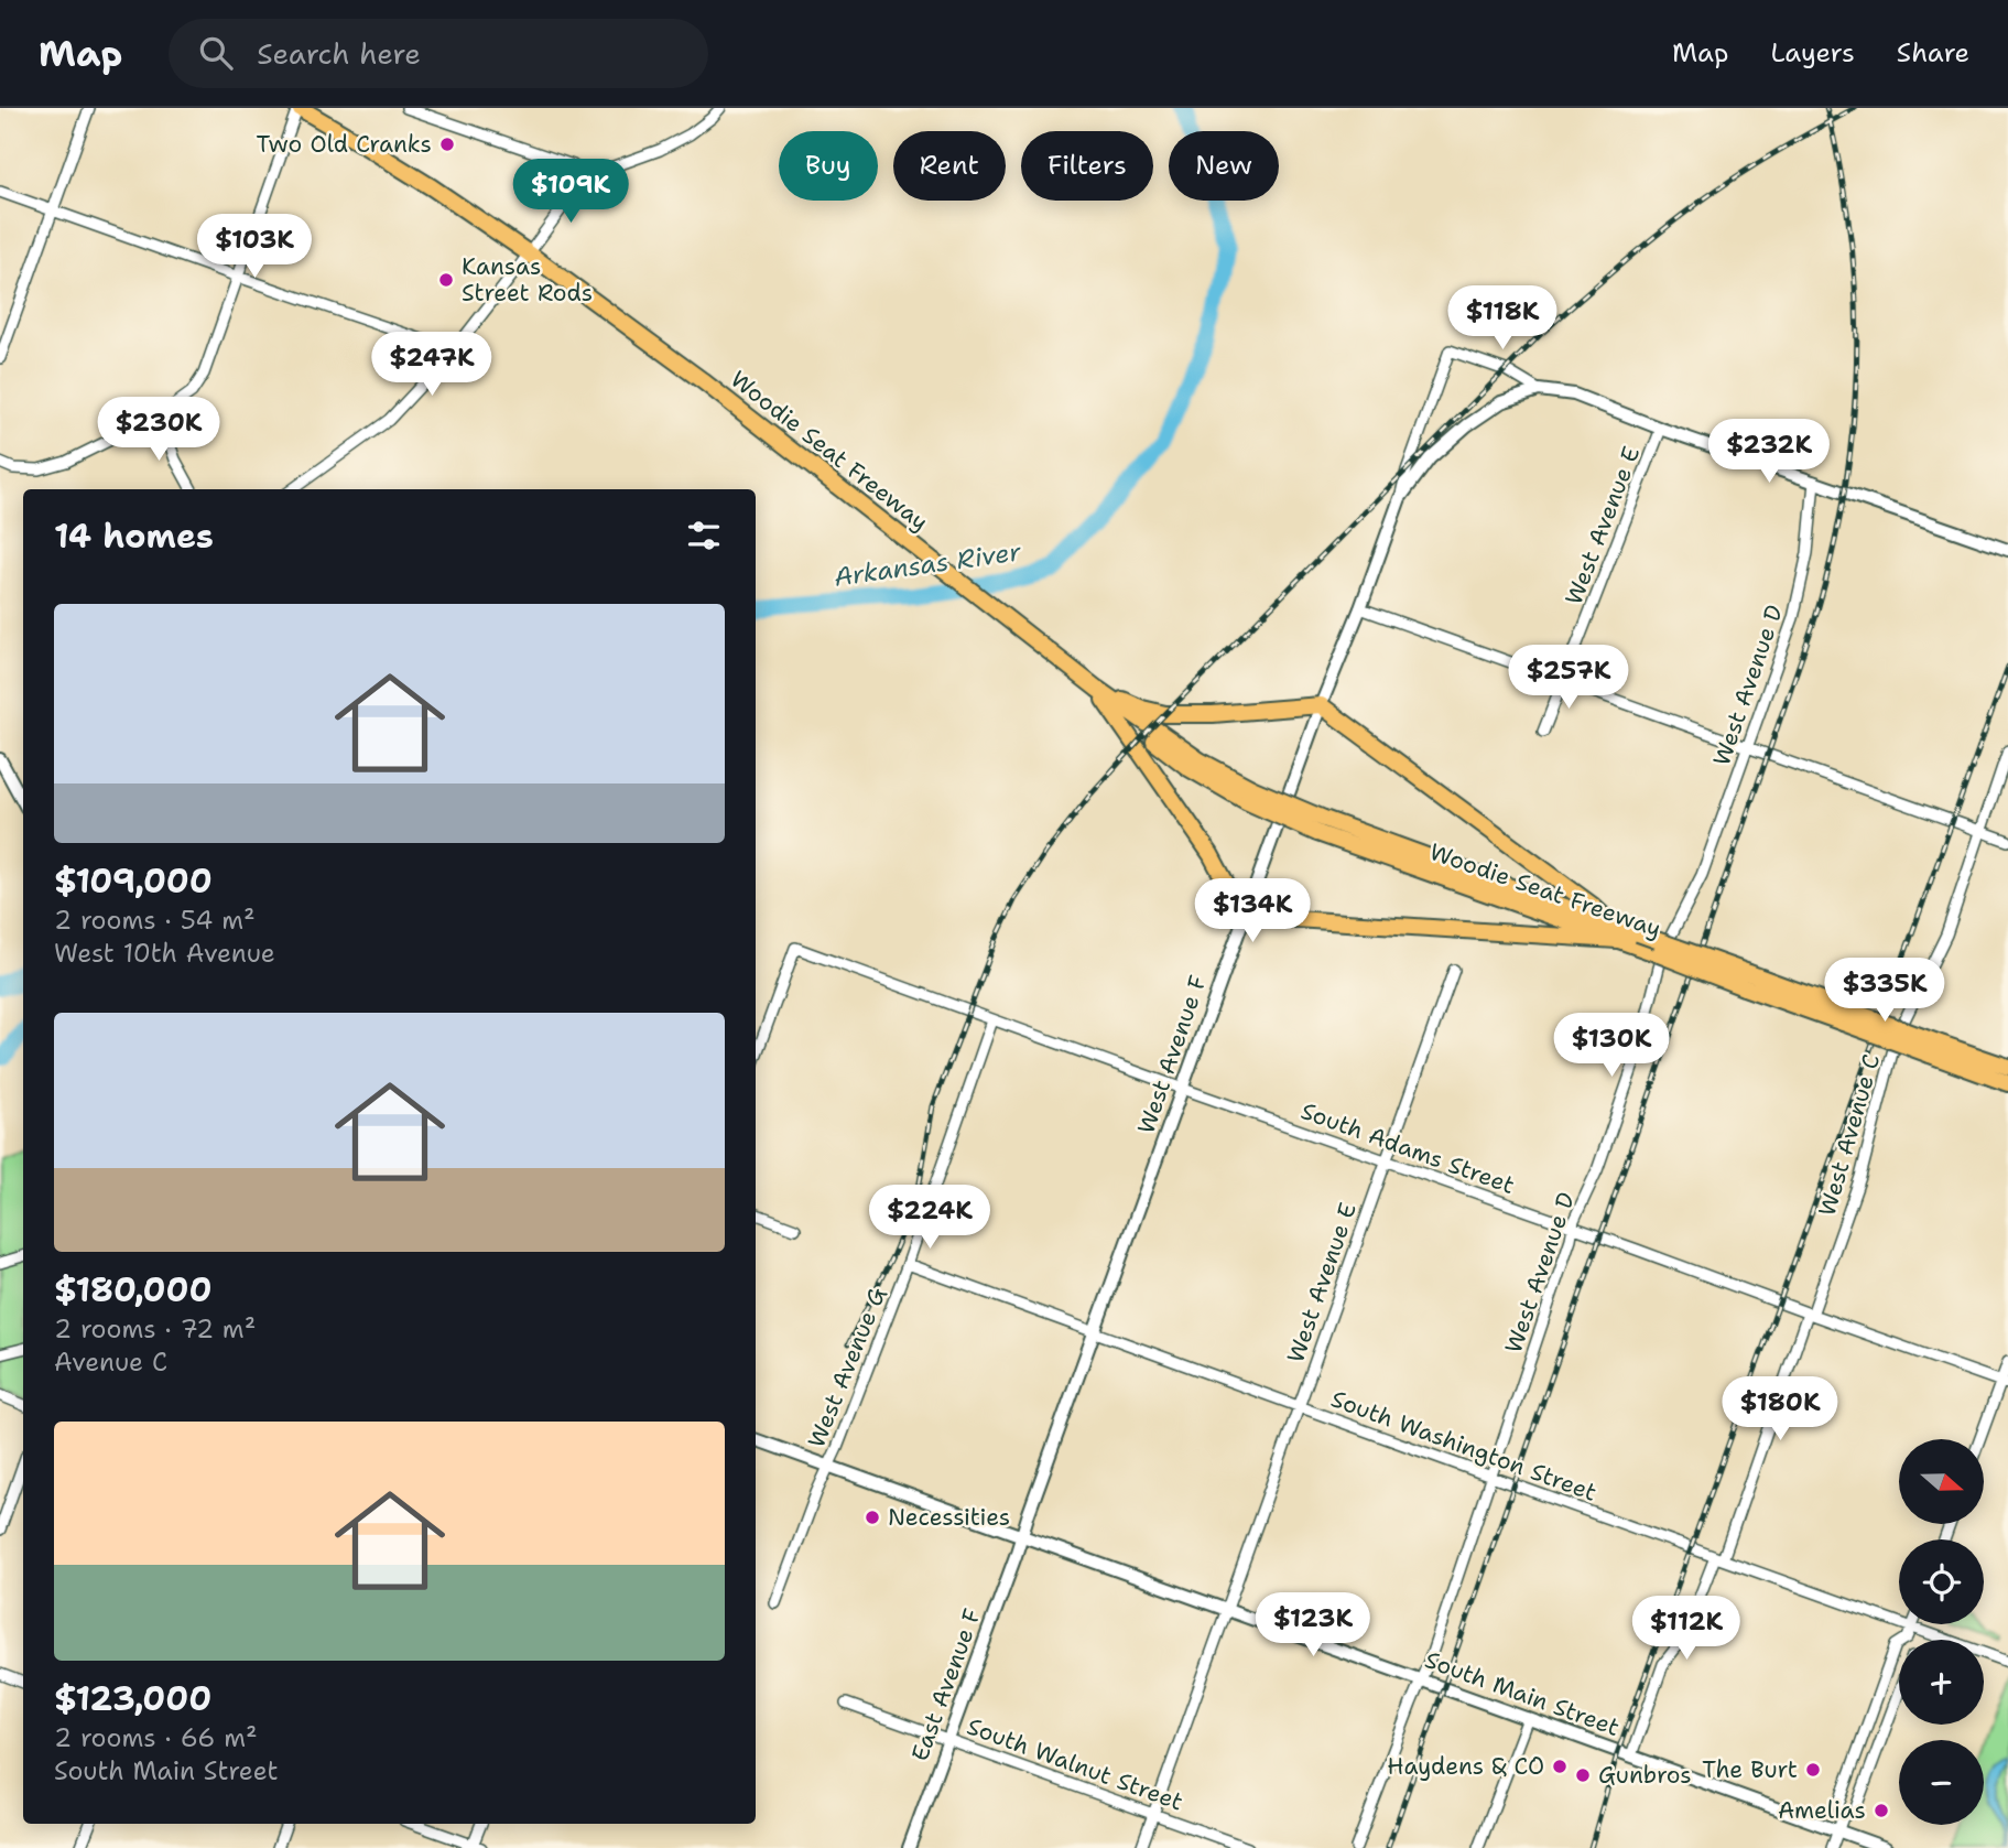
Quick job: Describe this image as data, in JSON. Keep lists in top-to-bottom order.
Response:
{
  "streets": {
    "main road": ["Woodie Seat Freeway"],
    "street": [
      "West Avenue E",
      "West Avenue D",
      "West Avenue F",
      "West Avenue C",
      "South Adams Street",
      "West Avenue G",
      "South Washington Street",
      "East Avenue F",
      "South Main Street",
      "South Walnut Street"
    ]
  },
  "crossings": [
    ["West Avenue E", "South Adams Street"],
    ["West Avenue E", "South Washington Street"],
    ["West Avenue E", "South Main Street"],
    ["West Avenue E", "South Walnut Street"],
    ["West Avenue D", "South Adams Street"],
    ["West Avenue D", "South Washington Street"],
    ["West Avenue D", "South Main Street"],
    ["West Avenue F", "South Adams Street"],
    ["West Avenue F", "South Washington Street"],
    ["West Avenue F", "East Avenue F"],
    ["West Avenue F", "South Main Street"],
    ["West Avenue C", "South Adams Street"],
    ["West Avenue C", "South Washington Street"],
    ["West Avenue C", "South Main Street"],
    ["South Adams Street", "West Avenue G"],
    ["West Avenue G", "South Washington Street"],
    ["West Avenue G", "South Main Street"],
    ["East Avenue F", "South Main Street"],
    ["East Avenue F", "South Walnut Street"]
  ],
  "water": ["Arkansas River"],
  "places": [
    "Two Old Cranks",
    "Kansas Street Rods",
    "Necessities",
    "Haydens & CO",
    "The Burt",
    "Gunbros",
    "Amelias"
  ],
  "north": "right",
  "page": {
    "header": "Map",
    "search": "Search here",
    "nav": ["Map", "Layers", "Share"],
    "chip": [
      "Buy",
      "Rent",
      "Filters",
      "New"
    ],
    "price": [
      "$109K",
      "$103K",
      "$118K",
      "$247K",
      "$230K",
      "$232K",
      "$257K",
      "$134K",
      "$335K",
      "$130K",
      "$224K",
      "$180K",
      "$123K",
      "$112K"
    ],
    "heading": "14 homes",
    "list": [
      {
        "name": "$109,000",
        "note": "2 rooms · 54 m² · West 10th Avenue"
      },
      {
        "name": "$180,000",
        "note": "2 rooms · 72 m² · Avenue C"
      },
      {
        "name": "$123,000",
        "note": "2 rooms · 66 m² · South Main Street"
      }
    ],
    "map_buttons": ["+", "−"]
  }
}
